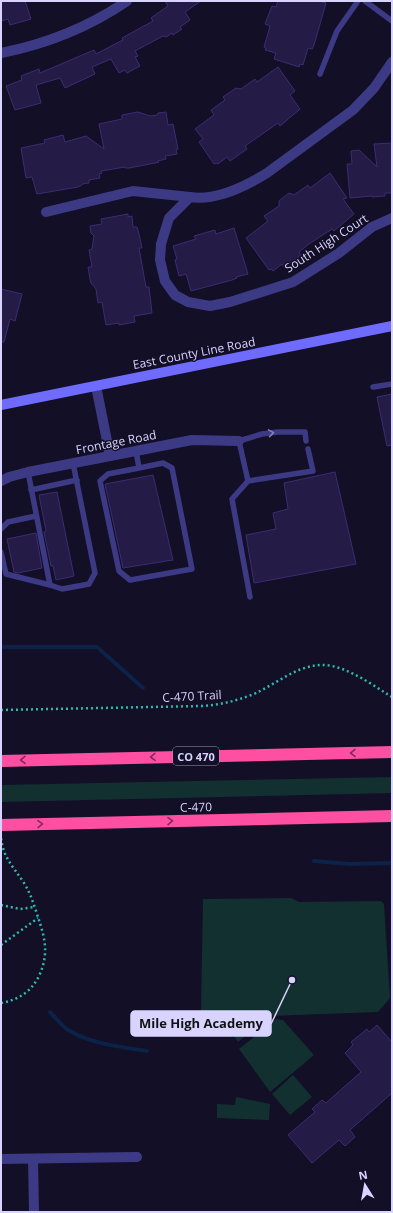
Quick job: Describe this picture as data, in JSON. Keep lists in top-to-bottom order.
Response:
{
  "streets": {
    "highway": ["CO 470", "C-470"],
    "main road": ["East County Line Road"],
    "street": ["South High Court", "Frontage Road"],
    "path": ["C-470 Trail"]
  },
  "places": ["Mile High Academy"],
  "north": "top"
}
